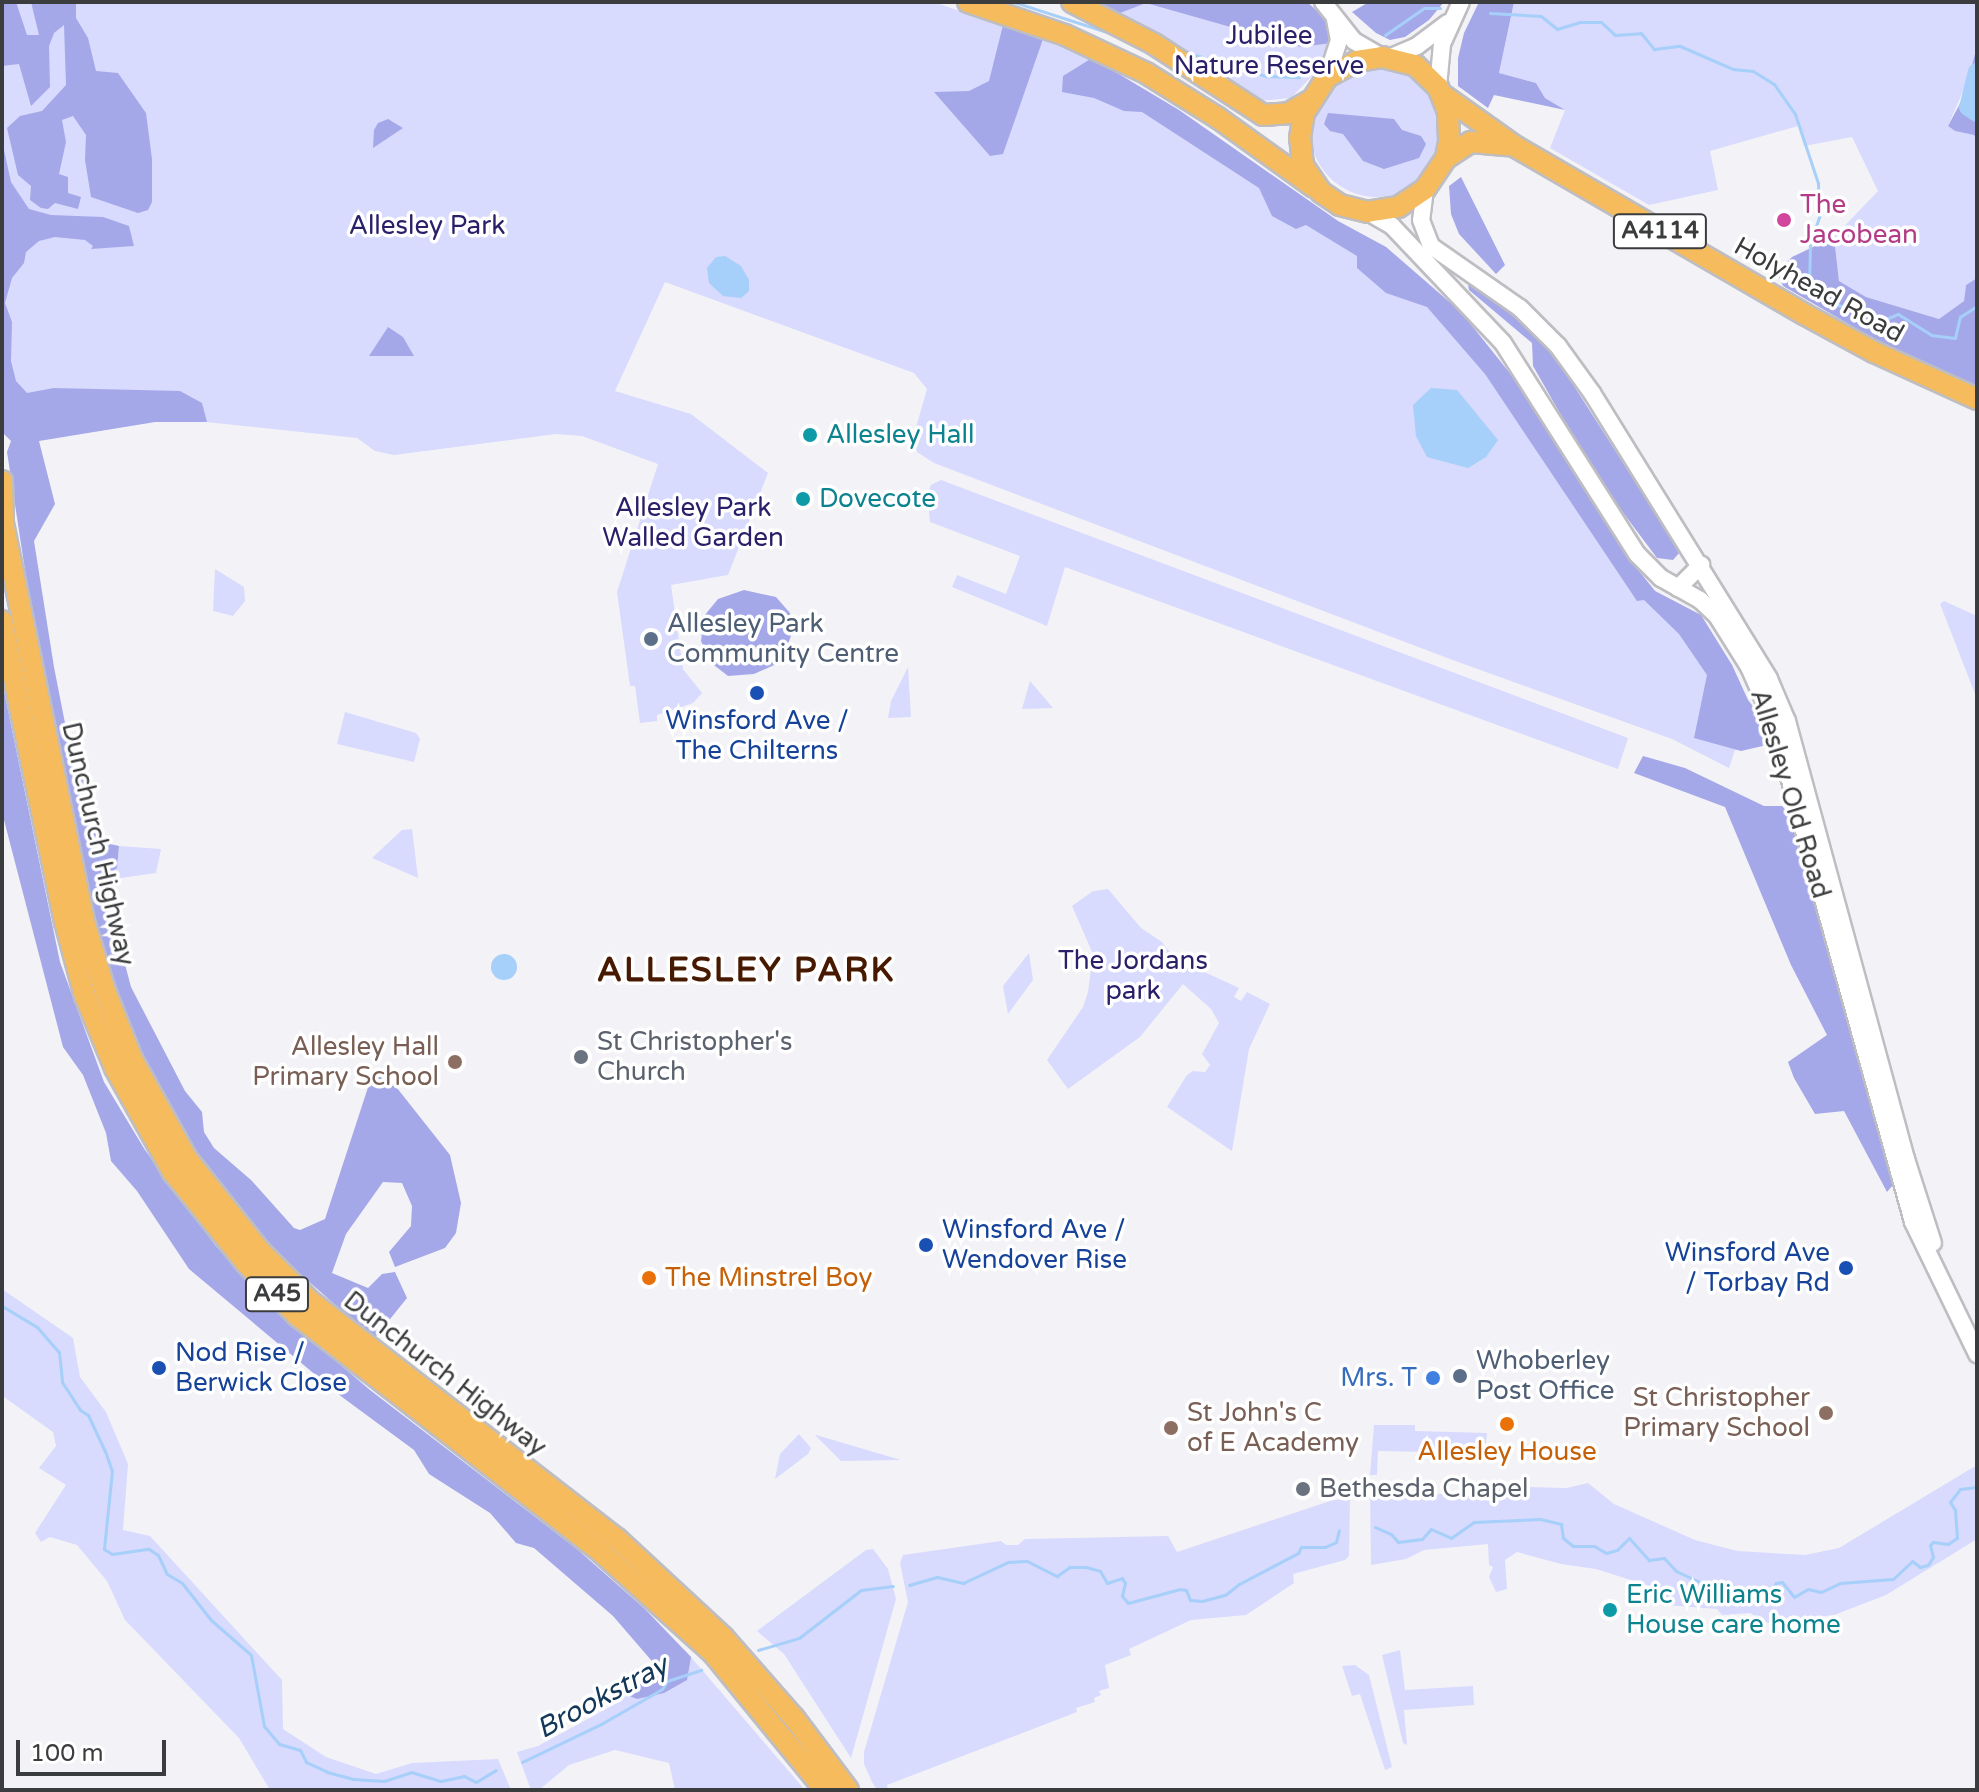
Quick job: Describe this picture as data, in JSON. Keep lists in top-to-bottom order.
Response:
{
  "streets": {
    "highway": [
      "A4114",
      "Holyhead Road",
      "Dunchurch Highway",
      "A45"
    ],
    "main road": ["Allesley Old Road"]
  },
  "crossings": [
    ["Holyhead Road", "Allesley Old Road"]
  ],
  "districts": ["ALLESLEY PARK"],
  "water": ["Brookstray"],
  "parks": [
    "Jubilee Nature Reserve",
    "Allesley Park",
    "Allesley Park Walled Garden",
    "The Jordans park"
  ],
  "places": [
    "The Jacobean",
    "Allesley Hall",
    "Dovecote",
    "Allesley Park Community Centre",
    "Winsford Ave / The Chilterns",
    "St Christopher's Church",
    "Allesley Hall Primary School",
    "Winsford Ave / Wendover Rise",
    "Winsford Ave / Torbay Rd",
    "The Minstrel Boy",
    "Nod Rise / Berwick Close",
    "Whoberley Post Office",
    "Mrs. T",
    "St Christopher Primary School",
    "Allesley House",
    "St John's C of E Academy",
    "Bethesda Chapel",
    "Eric Williams House care home"
  ],
  "scale_bar": "100 m"
}
